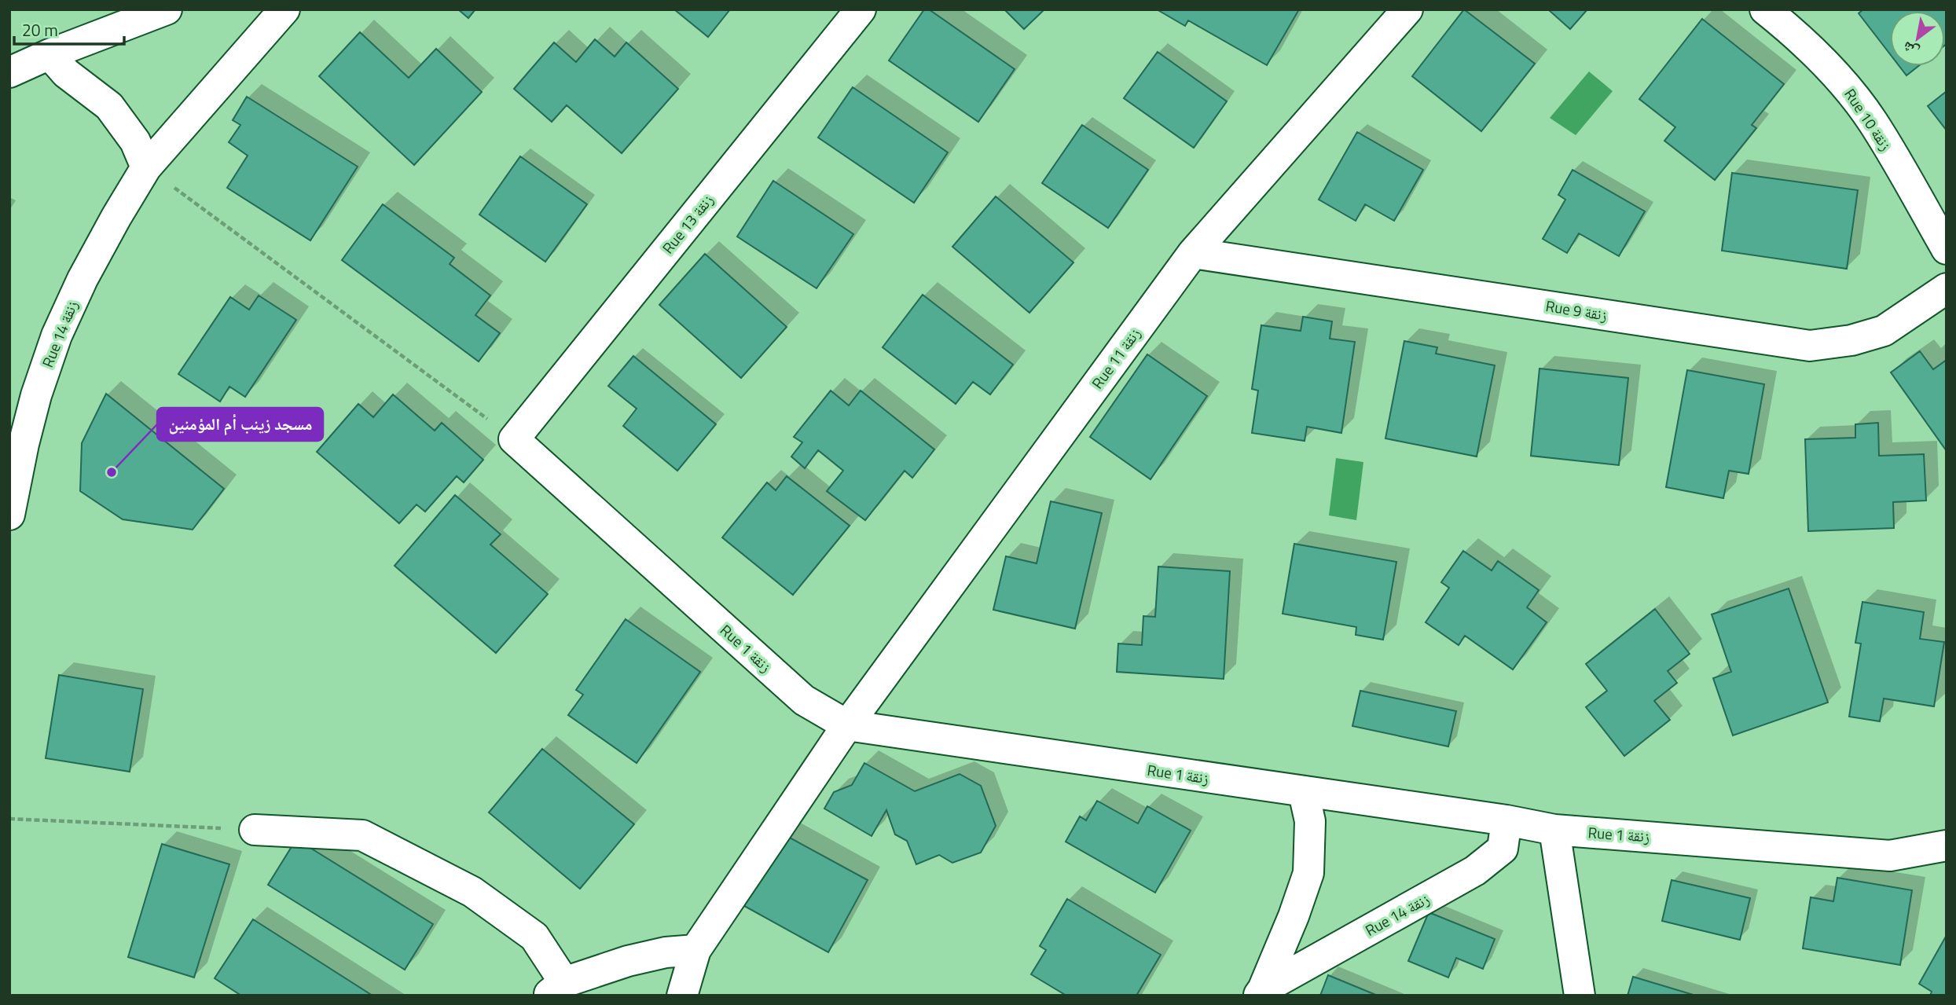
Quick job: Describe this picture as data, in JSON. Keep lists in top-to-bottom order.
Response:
{
  "streets": {
    "street": [
      "Rue 10 زنقة",
      "Rue 13 زنقة",
      "Rue 9 زنقة",
      "Rue 14 زنقة",
      "Rue 11 زنقة",
      "Rue 1 زنقة"
    ]
  },
  "crossings": [
    ["Rue 13 زنقة", "Rue 1 زنقة"],
    ["Rue 9 زنقة", "Rue 11 زنقة"],
    ["Rue 14 زنقة", "Rue 1 زنقة"],
    ["Rue 11 زنقة", "Rue 1 زنقة"]
  ],
  "places": ["مسجد زينب أم المؤمنين"],
  "scale_bar": "20 m",
  "north": "bottom left"
}
